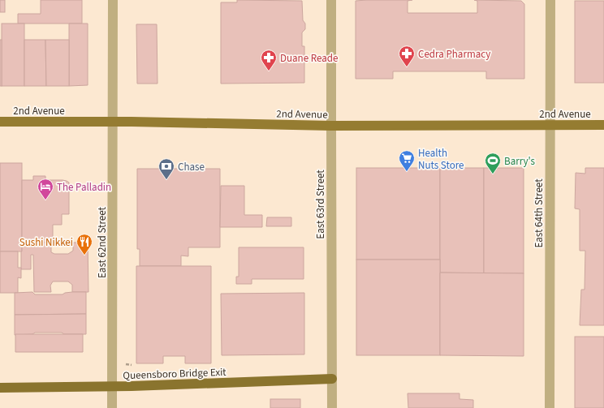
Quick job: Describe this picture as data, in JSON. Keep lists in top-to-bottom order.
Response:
{
  "streets": {
    "highway": ["Queensboro Bridge Exit"],
    "main road": ["2nd Avenue"],
    "street": ["East 63rd Street", "East 64th Street", "East 62nd Street"]
  },
  "crossings": [
    ["2nd Avenue", "East 63rd Street"],
    ["2nd Avenue", "East 64th Street"],
    ["2nd Avenue", "East 62nd Street"],
    ["East 63rd Street", "Queensboro Bridge Exit"],
    ["East 62nd Street", "Queensboro Bridge Exit"]
  ],
  "places": {
    "pharmacy": ["Cedra Pharmacy", "Duane Reade"],
    "supermarket": ["Health Nuts Store"],
    "sports": ["Barry's"],
    "bank": ["Chase"],
    "hotel": ["The Palladin"],
    "restaurant": ["Sushi Nikkei"]
  }
}
